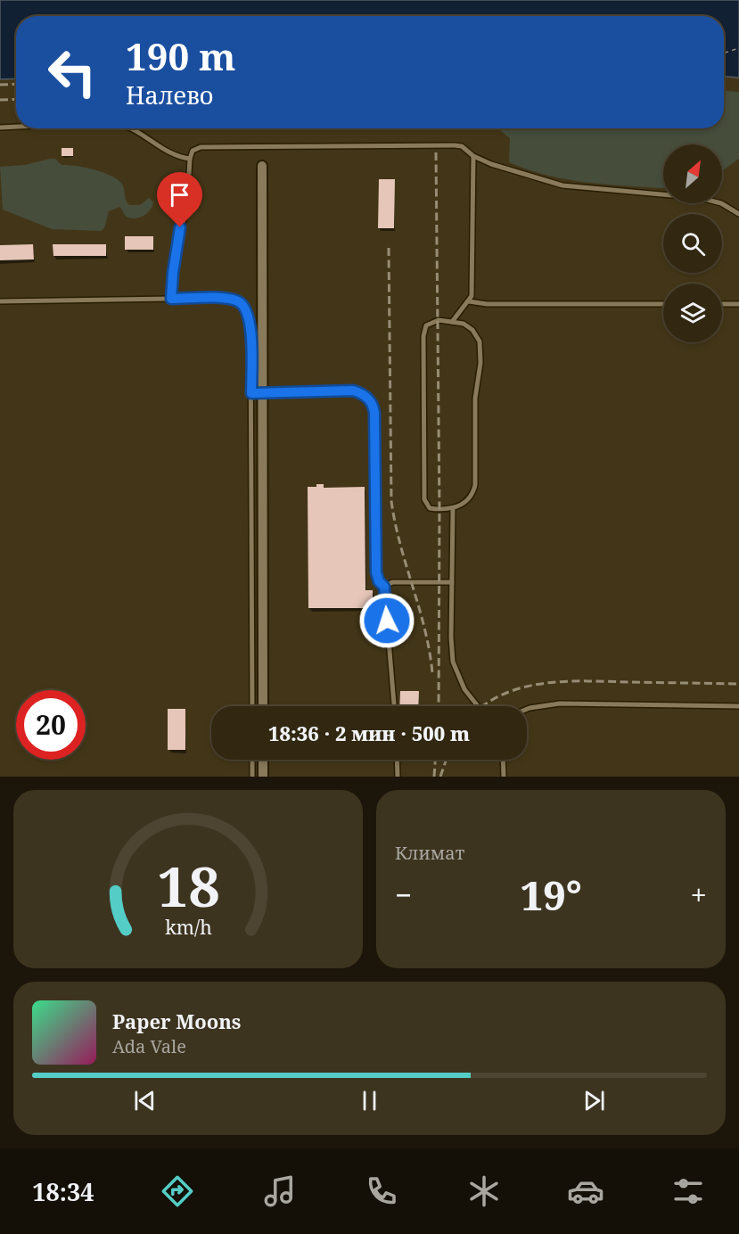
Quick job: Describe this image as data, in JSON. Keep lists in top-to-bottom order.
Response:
{
  "north": "top right",
  "page": {
    "turn": ["190 m", "Налево"],
    "limit": "20",
    "trip": "18:36 · 2 мин · 500 m",
    "tile": "Климат",
    "heat": ["−", "19°", "+"],
    "song": ["Paper Moons", "Ada Vale"],
    "tabs": "18:34",
    "gauge": ["18", "km/h"]
  }
}
